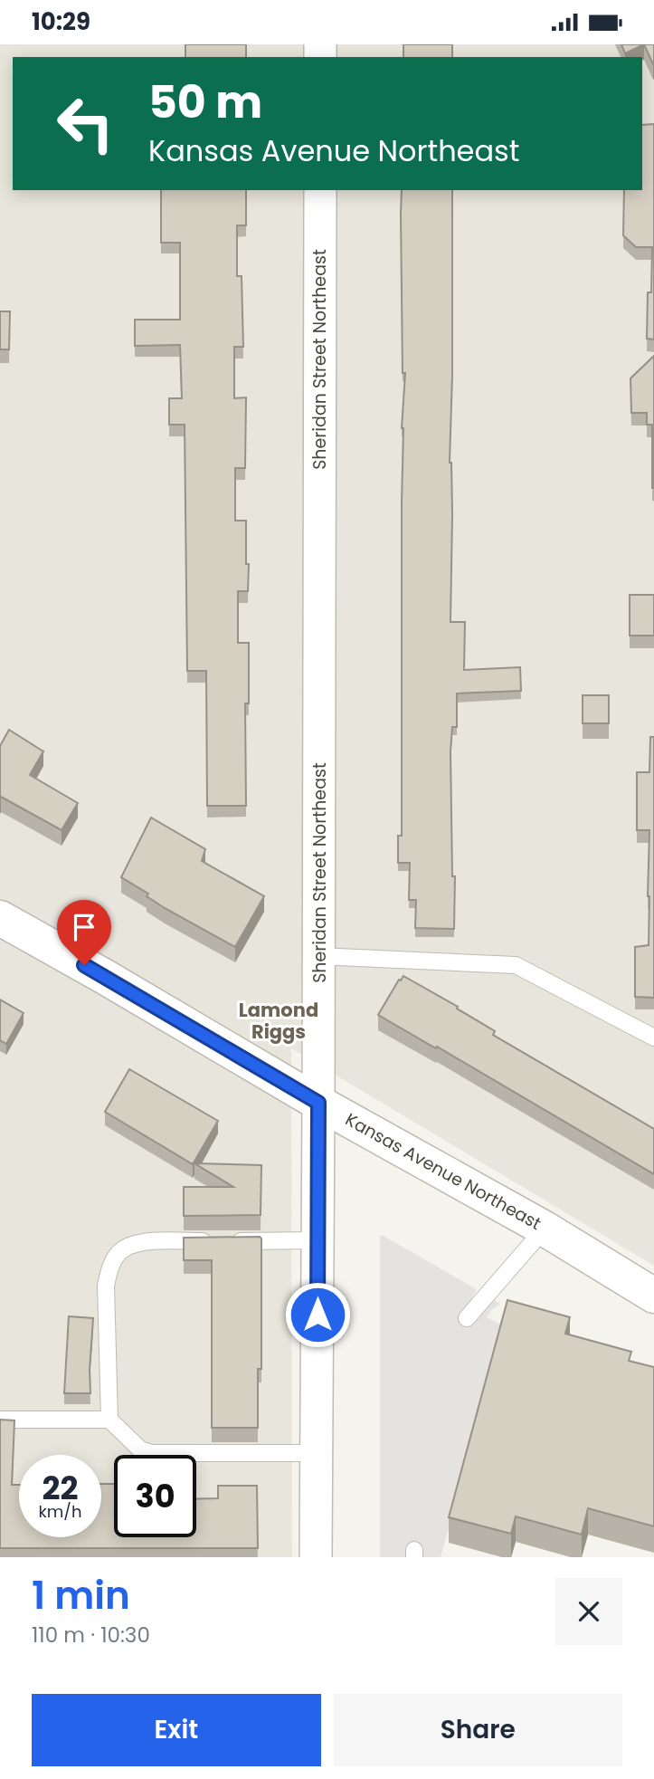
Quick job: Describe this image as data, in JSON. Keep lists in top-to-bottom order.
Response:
{
  "streets": {
    "street": ["Sheridan Street Northeast", "Kansas Avenue Northeast"]
  },
  "crossings": [
    ["Sheridan Street Northeast", "Kansas Avenue Northeast"]
  ],
  "districts": ["Lamond Riggs"],
  "page": {
    "status": "10:29",
    "turn": ["50 m", "Kansas Avenue Northeast"],
    "speed": "22 km/h",
    "limit": "30",
    "heading": ["1 min", "110 m · 10:30"],
    "buttons": ["Exit", "Share"]
  }
}
